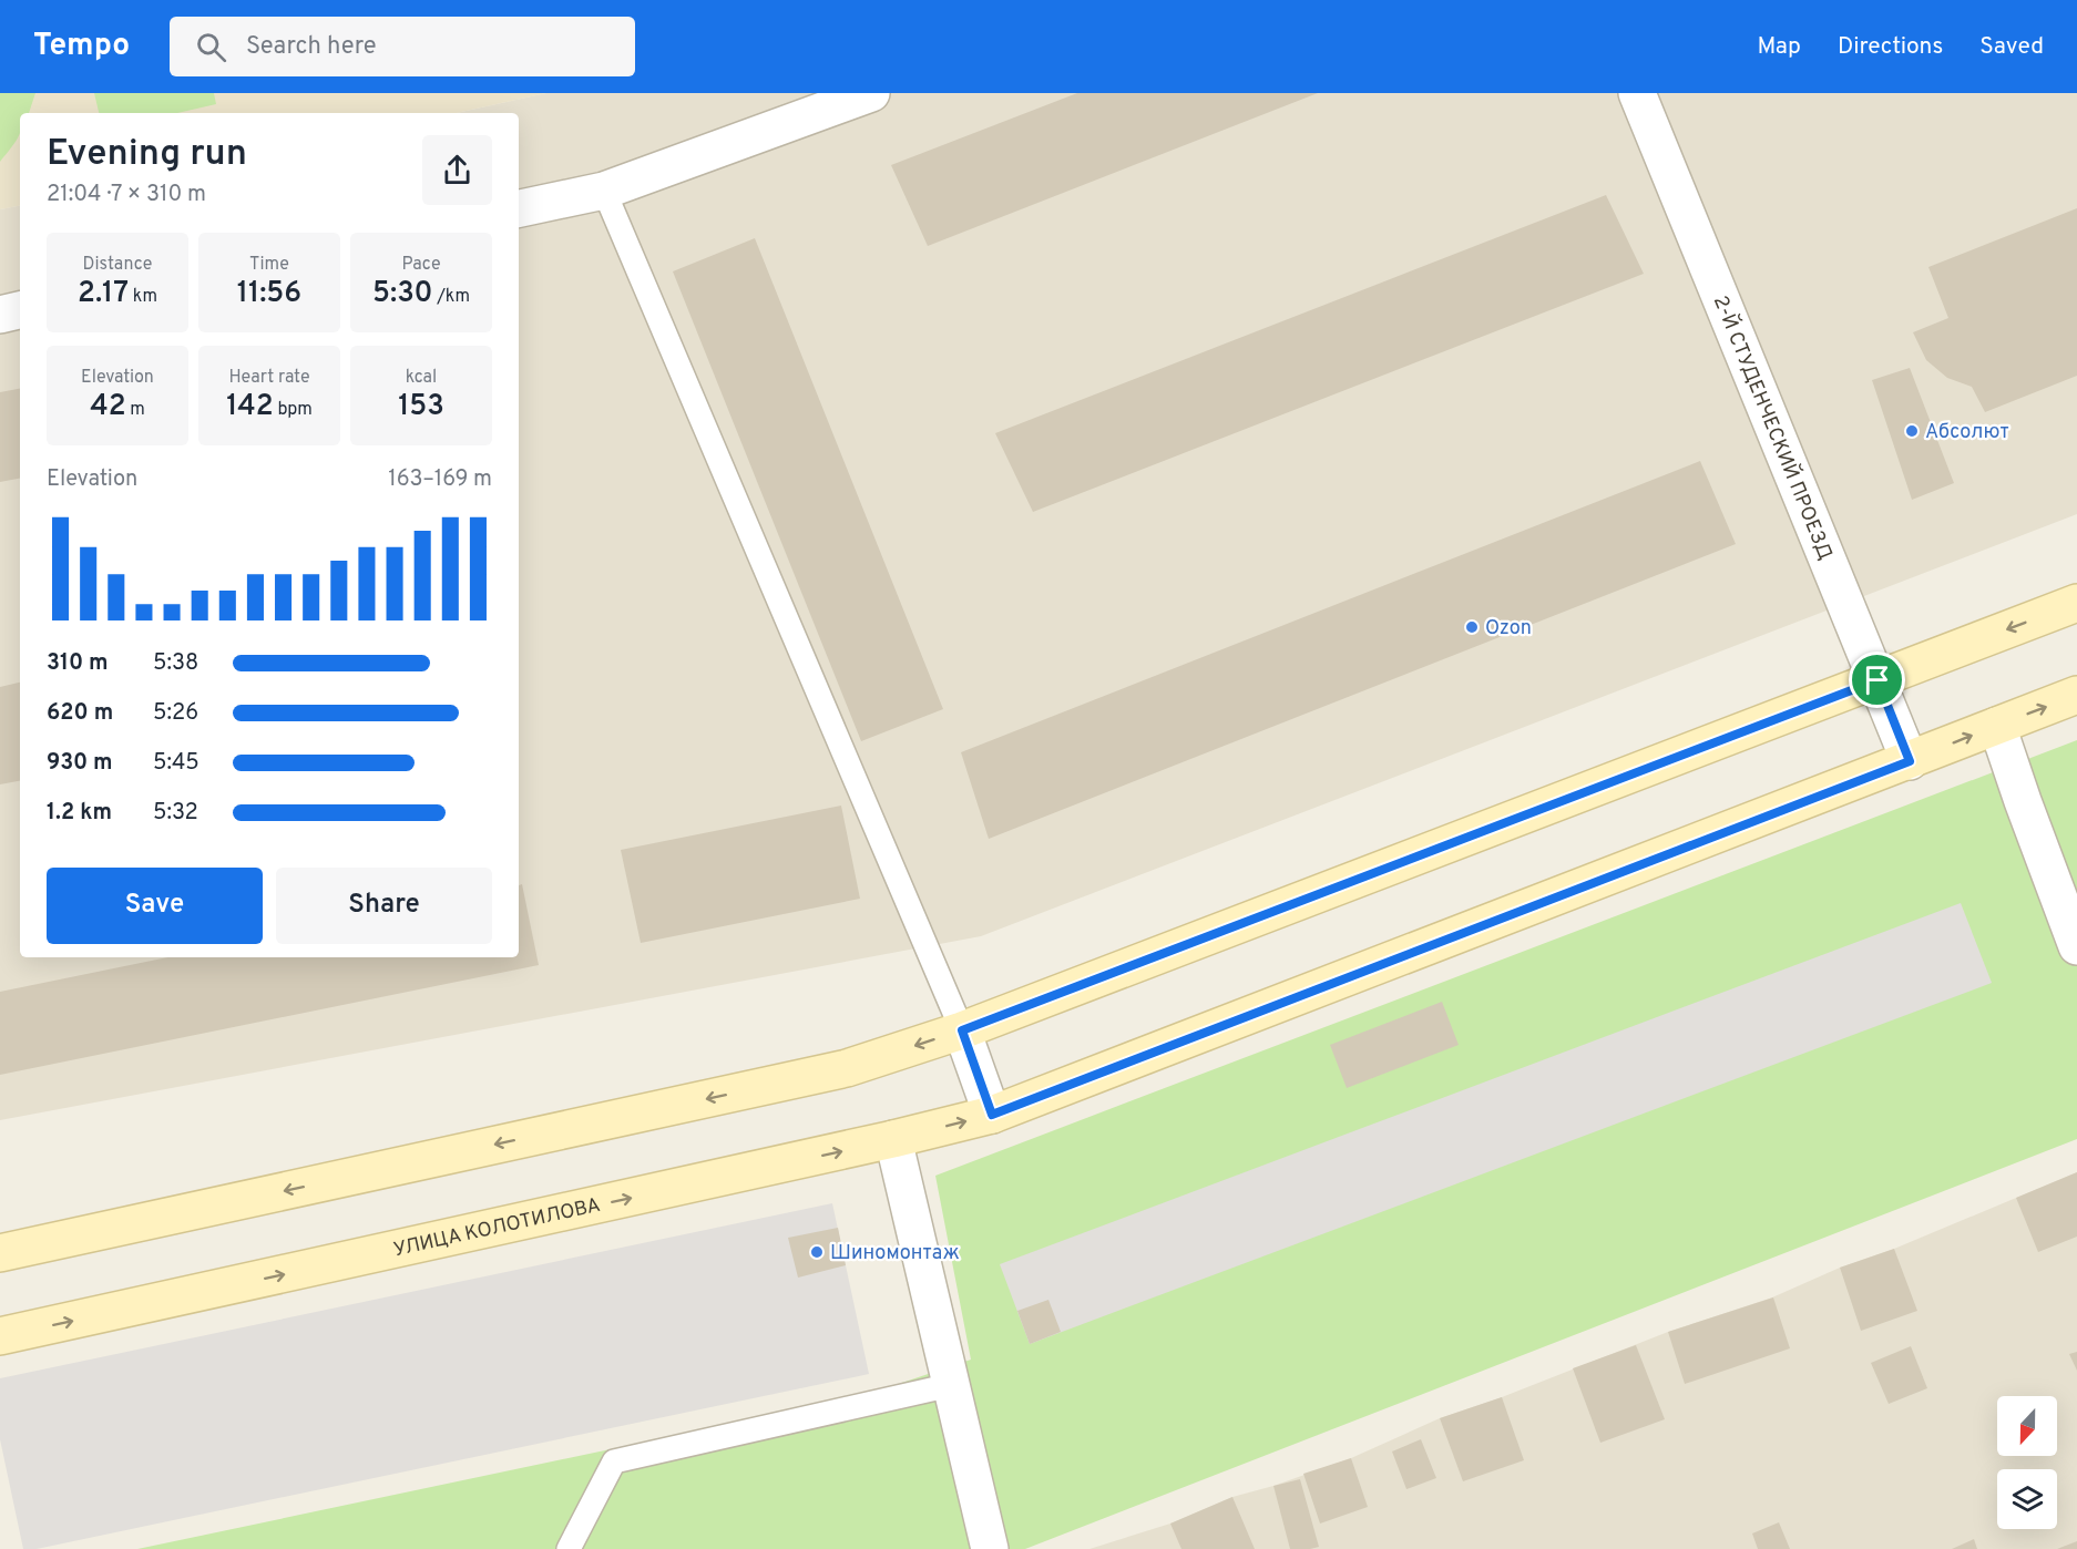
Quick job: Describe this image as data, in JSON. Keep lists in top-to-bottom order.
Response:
{
  "streets": {
    "main road": ["УЛИЦА КОЛОТИЛОВА"],
    "street": ["2-Й СТУДЕНЧЕСКИЙ ПРОЕЗД"]
  },
  "crossings": [
    ["2-Й СТУДЕНЧЕСКИЙ ПРОЕЗД", "УЛИЦА КОЛОТИЛОВА"]
  ],
  "places": ["Абсолют", "Ozon", "Шиномонтаж"],
  "north": "bottom",
  "page": {
    "header": "Tempo",
    "search": "Search here",
    "nav": ["Map", "Directions", "Saved"],
    "heading": ["Evening run", "21:04 · 7 × 310 m"],
    "stats": [
      ["Distance", "2.17 km"],
      ["Time", "11:56"],
      ["Pace", "5:30 /km"],
      ["Elevation", "42 m"],
      ["Heart rate", "142 bpm"],
      ["kcal", "153"]
    ],
    "chart": ["Elevation", "163–169 m"],
    "list": [
      {
        "name": "310 m",
        "note": "5:38"
      },
      {
        "name": "620 m",
        "note": "5:26"
      },
      {
        "name": "930 m",
        "note": "5:45"
      },
      {
        "name": "1.2 km",
        "note": "5:32"
      }
    ],
    "buttons": ["Save", "Share"]
  }
}
